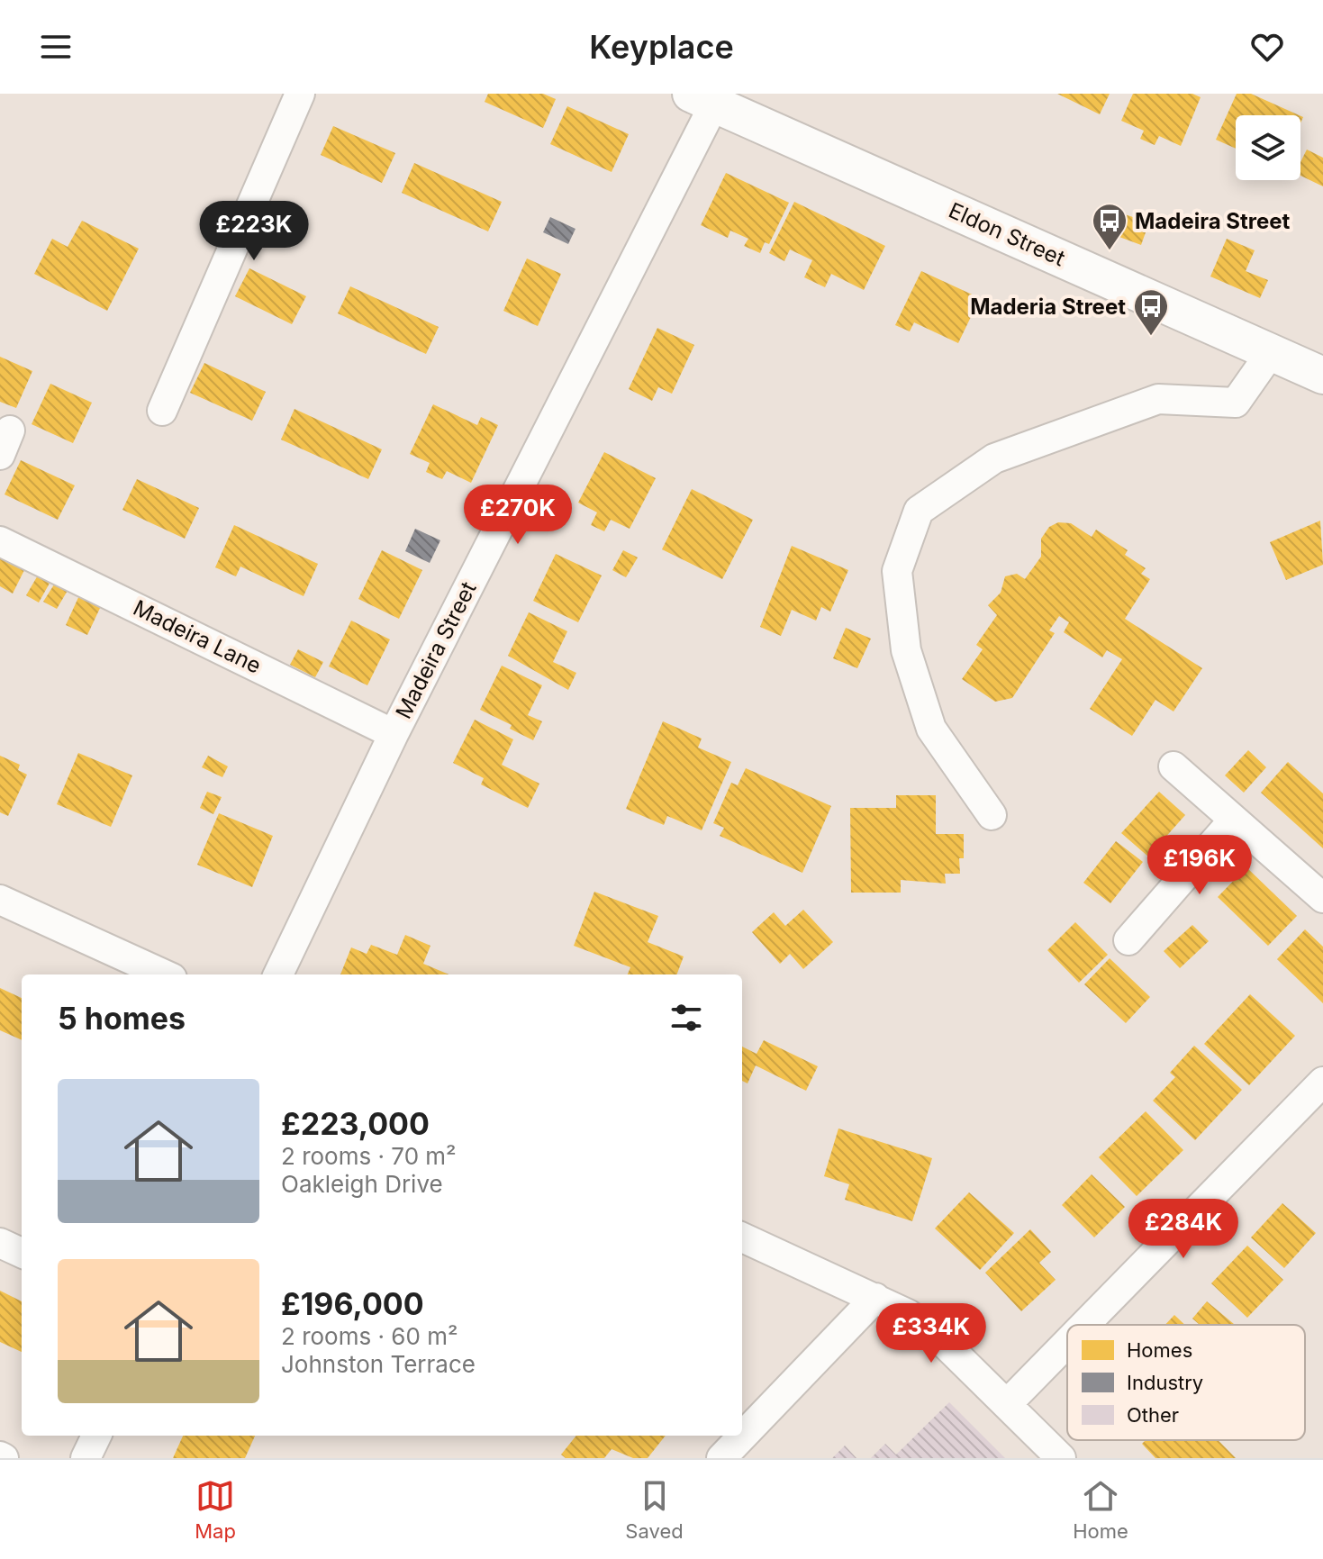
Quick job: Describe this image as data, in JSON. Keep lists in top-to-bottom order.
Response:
{
  "streets": {
    "main road": ["Eldon Street"],
    "street": ["Madeira Lane", "Madeira Street"]
  },
  "crossings": [
    ["Eldon Street", "Madeira Street"],
    ["Madeira Lane", "Madeira Street"]
  ],
  "places": {
    "bus stop": ["Madeira Street", "Maderia Street"]
  },
  "legend": ["Homes", "Industry", "Other"],
  "page": {
    "header": "Keyplace",
    "price": [
      "£223K",
      "£270K",
      "£196K",
      "£284K",
      "£334K"
    ],
    "heading": "5 homes",
    "list": [
      {
        "name": "£223,000",
        "note": "2 rooms · 70 m² · Oakleigh Drive"
      },
      {
        "name": "£196,000",
        "note": "2 rooms · 60 m² · Johnston Terrace"
      }
    ],
    "tabs": ["Map", "Saved", "Home"]
  }
}
